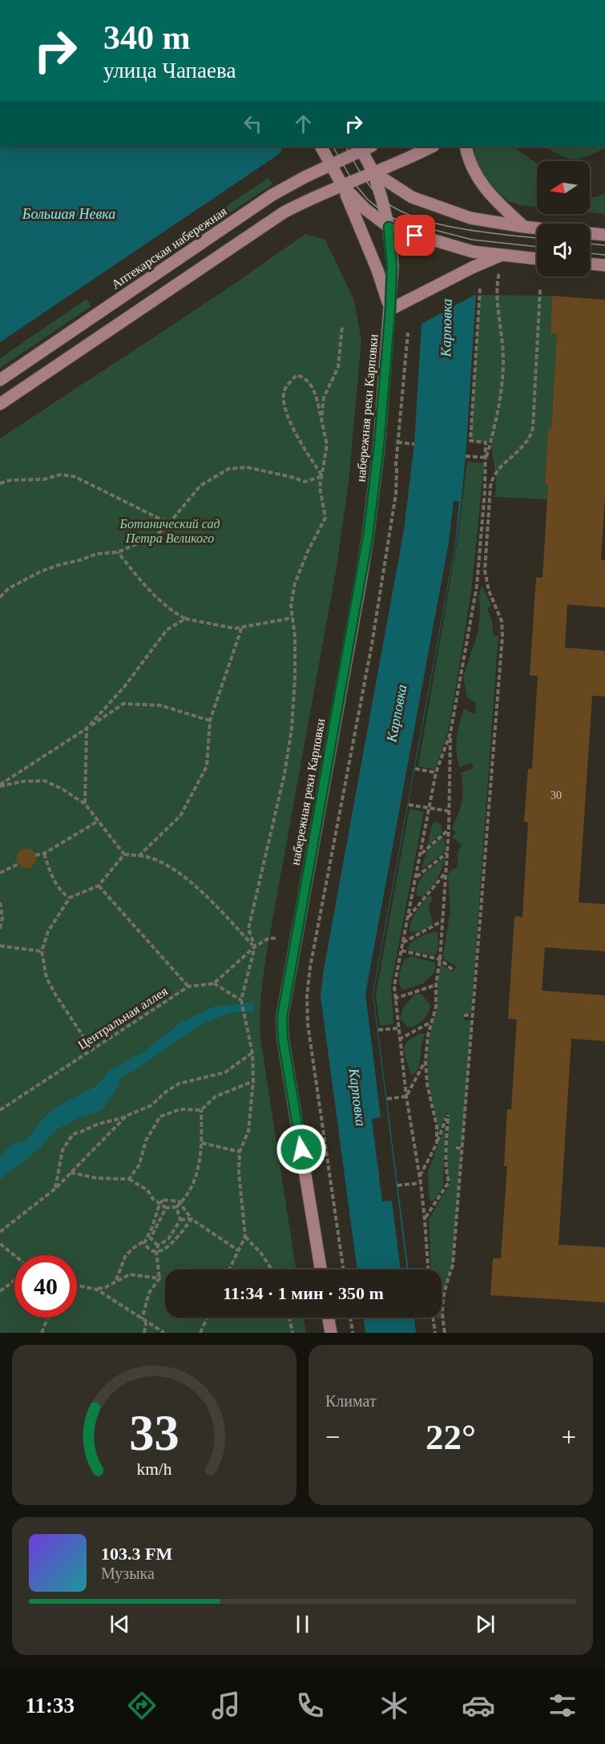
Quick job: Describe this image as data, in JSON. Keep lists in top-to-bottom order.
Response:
{
  "streets": {
    "street": ["Аптекарская набережная", "набережная реки Карповки"],
    "path": ["Центральная аллея"]
  },
  "water": ["Большая Невка", "Карповка"],
  "parks": ["Ботанический сад Петра Великого"],
  "house_numbers": ["30"],
  "north": "left",
  "page": {
    "turn": ["340 m", "улица Чапаева"],
    "limit": "40",
    "trip": "11:34 · 1 мин · 350 m",
    "tile": "Климат",
    "heat": ["−", "22°", "+"],
    "song": ["103.3 FM", "Музыка"],
    "tabs": "11:33",
    "gauge": ["33", "km/h"]
  }
}
